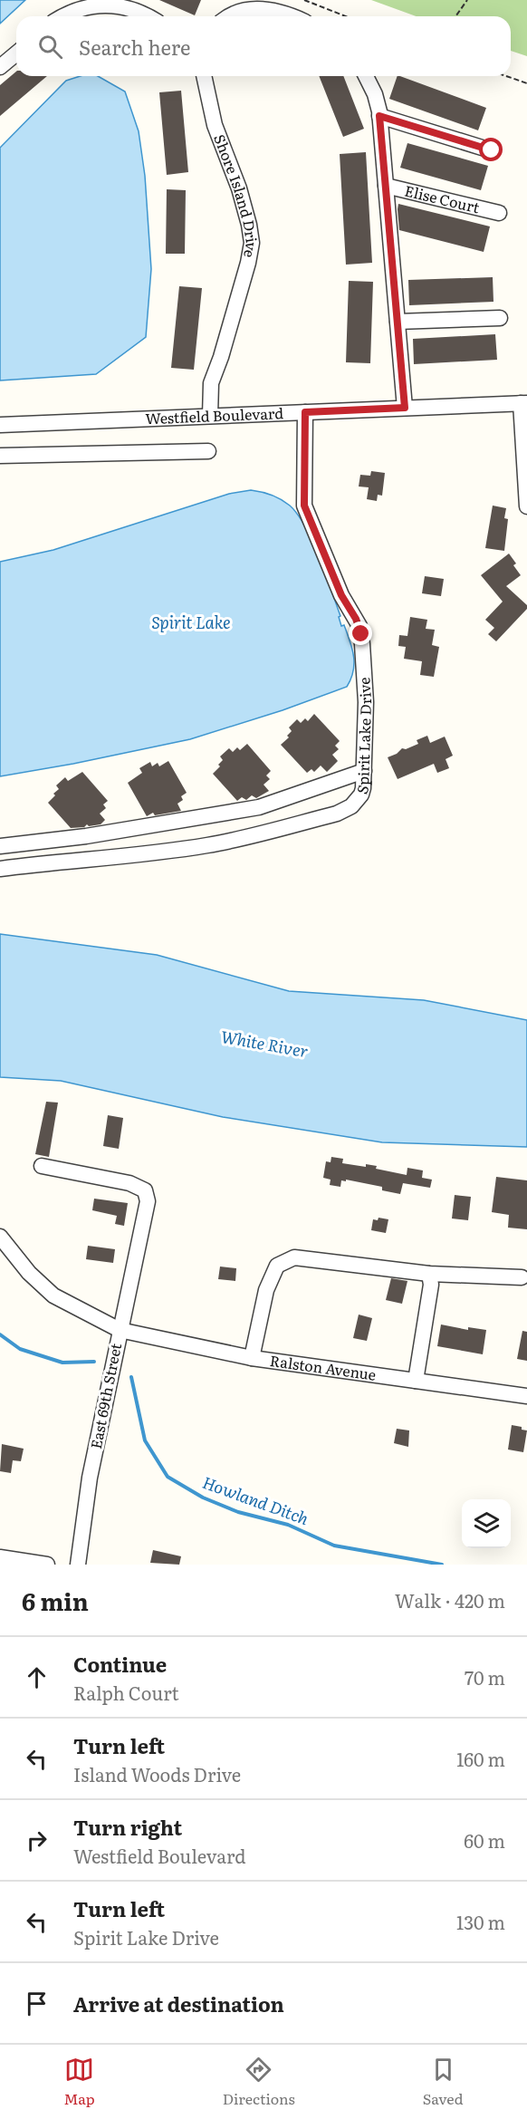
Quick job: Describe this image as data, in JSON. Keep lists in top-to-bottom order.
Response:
{
  "streets": {
    "street": [
      "Shore Island Drive",
      "Elise Court",
      "Westfield Boulevard",
      "Spirit Lake Drive",
      "Ralston Avenue",
      "East 69th Street"
    ]
  },
  "crossings": [
    ["Shore Island Drive", "Westfield Boulevard"],
    ["Westfield Boulevard", "Spirit Lake Drive"],
    ["Ralston Avenue", "East 69th Street"]
  ],
  "water": ["Spirit Lake", "White River", "Howland Ditch"],
  "page": {
    "search": "Search here",
    "heading": ["6 min", "Walk · 420 m"],
    "list": [
      ["Continue", "Ralph Court", "70 m"],
      ["Turn left", "Island Woods Drive", "160 m"],
      ["Turn right", "Westfield Boulevard", "60 m"],
      ["Turn left", "Spirit Lake Drive", "130 m"],
      "Arrive at destination"
    ],
    "nav": ["Map", "Directions", "Saved"]
  }
}
